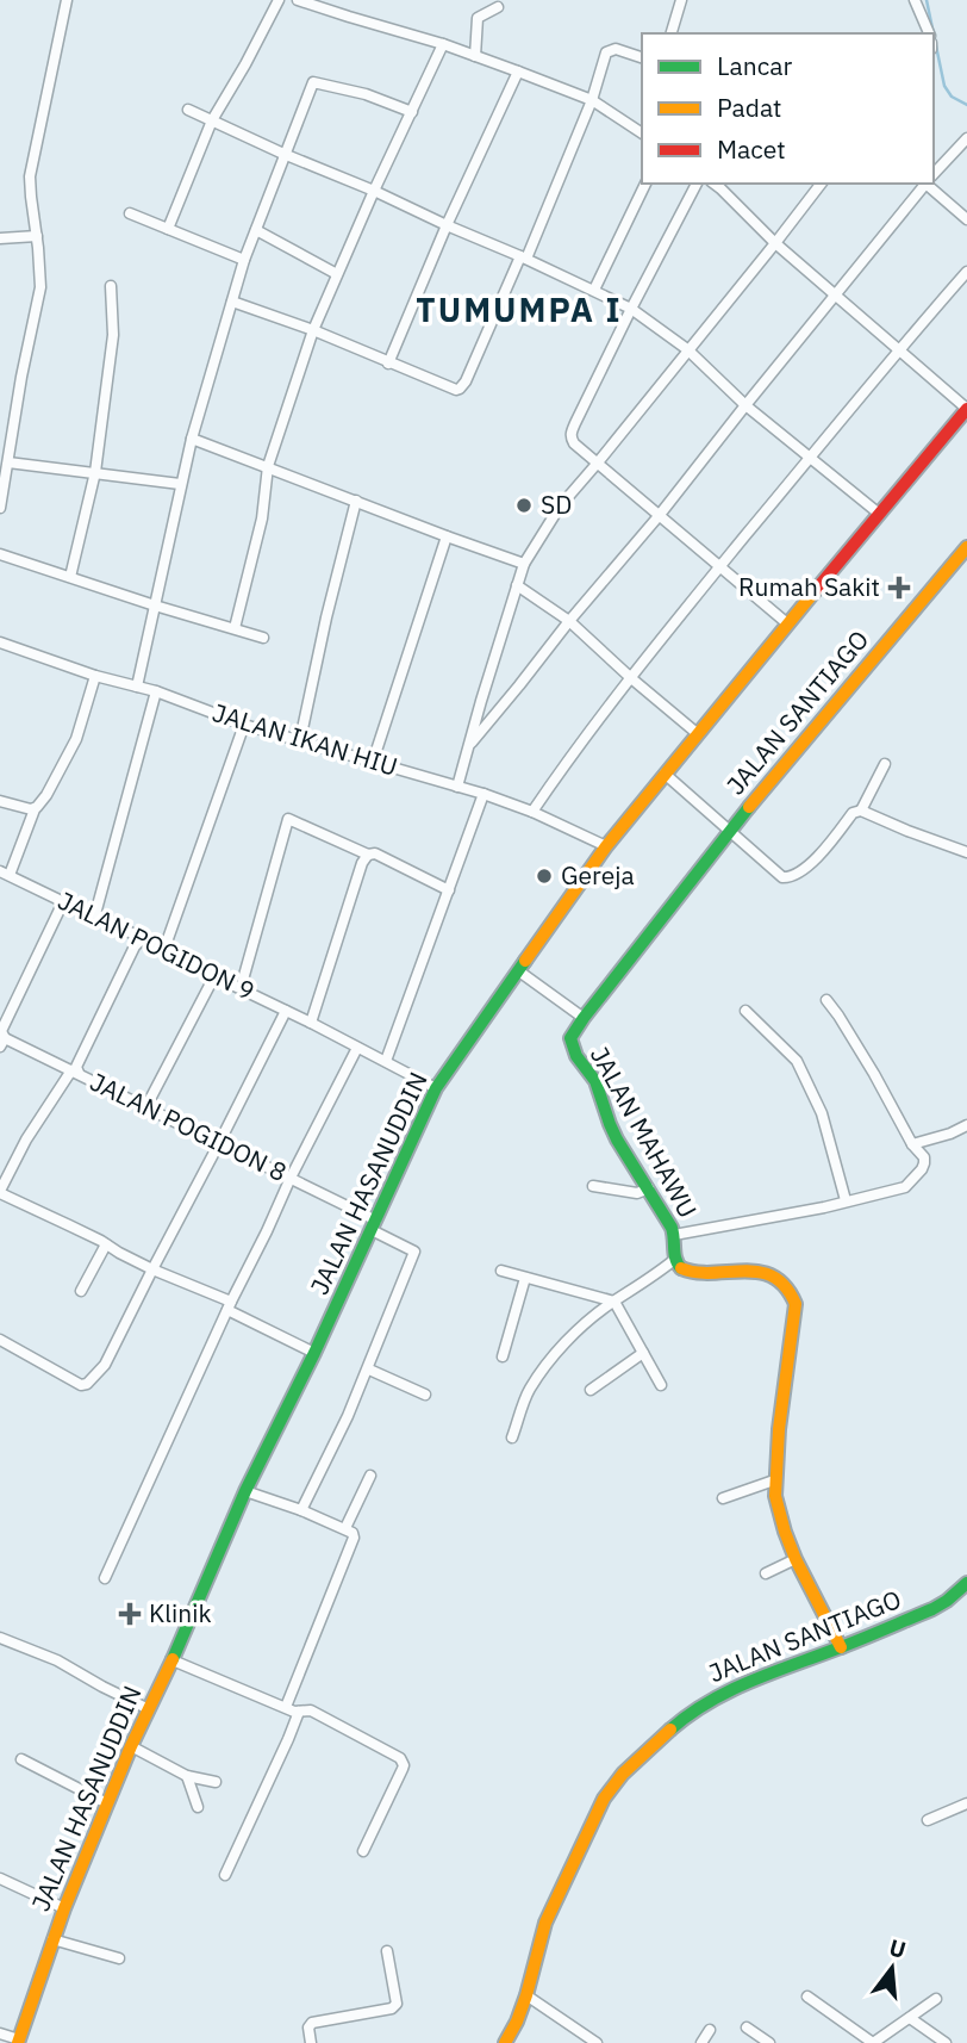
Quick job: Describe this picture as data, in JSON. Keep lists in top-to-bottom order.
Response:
{
  "streets": {
    "main road": ["JALAN SANTIAGO", "JALAN MAHAWU", "JALAN HASANUDDIN"],
    "street": ["JALAN IKAN HIU", "JALAN POGIDON 9", "JALAN POGIDON 8"]
  },
  "crossings": [
    ["JALAN SANTIAGO", "JALAN MAHAWU"],
    ["JALAN SANTIAGO", "JALAN HASANUDDIN"],
    ["JALAN IKAN HIU", "JALAN HASANUDDIN"],
    ["JALAN POGIDON 9", "JALAN HASANUDDIN"],
    ["JALAN POGIDON 8", "JALAN HASANUDDIN"]
  ],
  "districts": ["TUMUMPA I"],
  "places": {
    "other": ["SD", "Gereja"],
    "health": ["Rumah Sakit", "Klinik"]
  },
  "legend": ["Lancar", "Padat", "Macet"],
  "north": "top"
}
